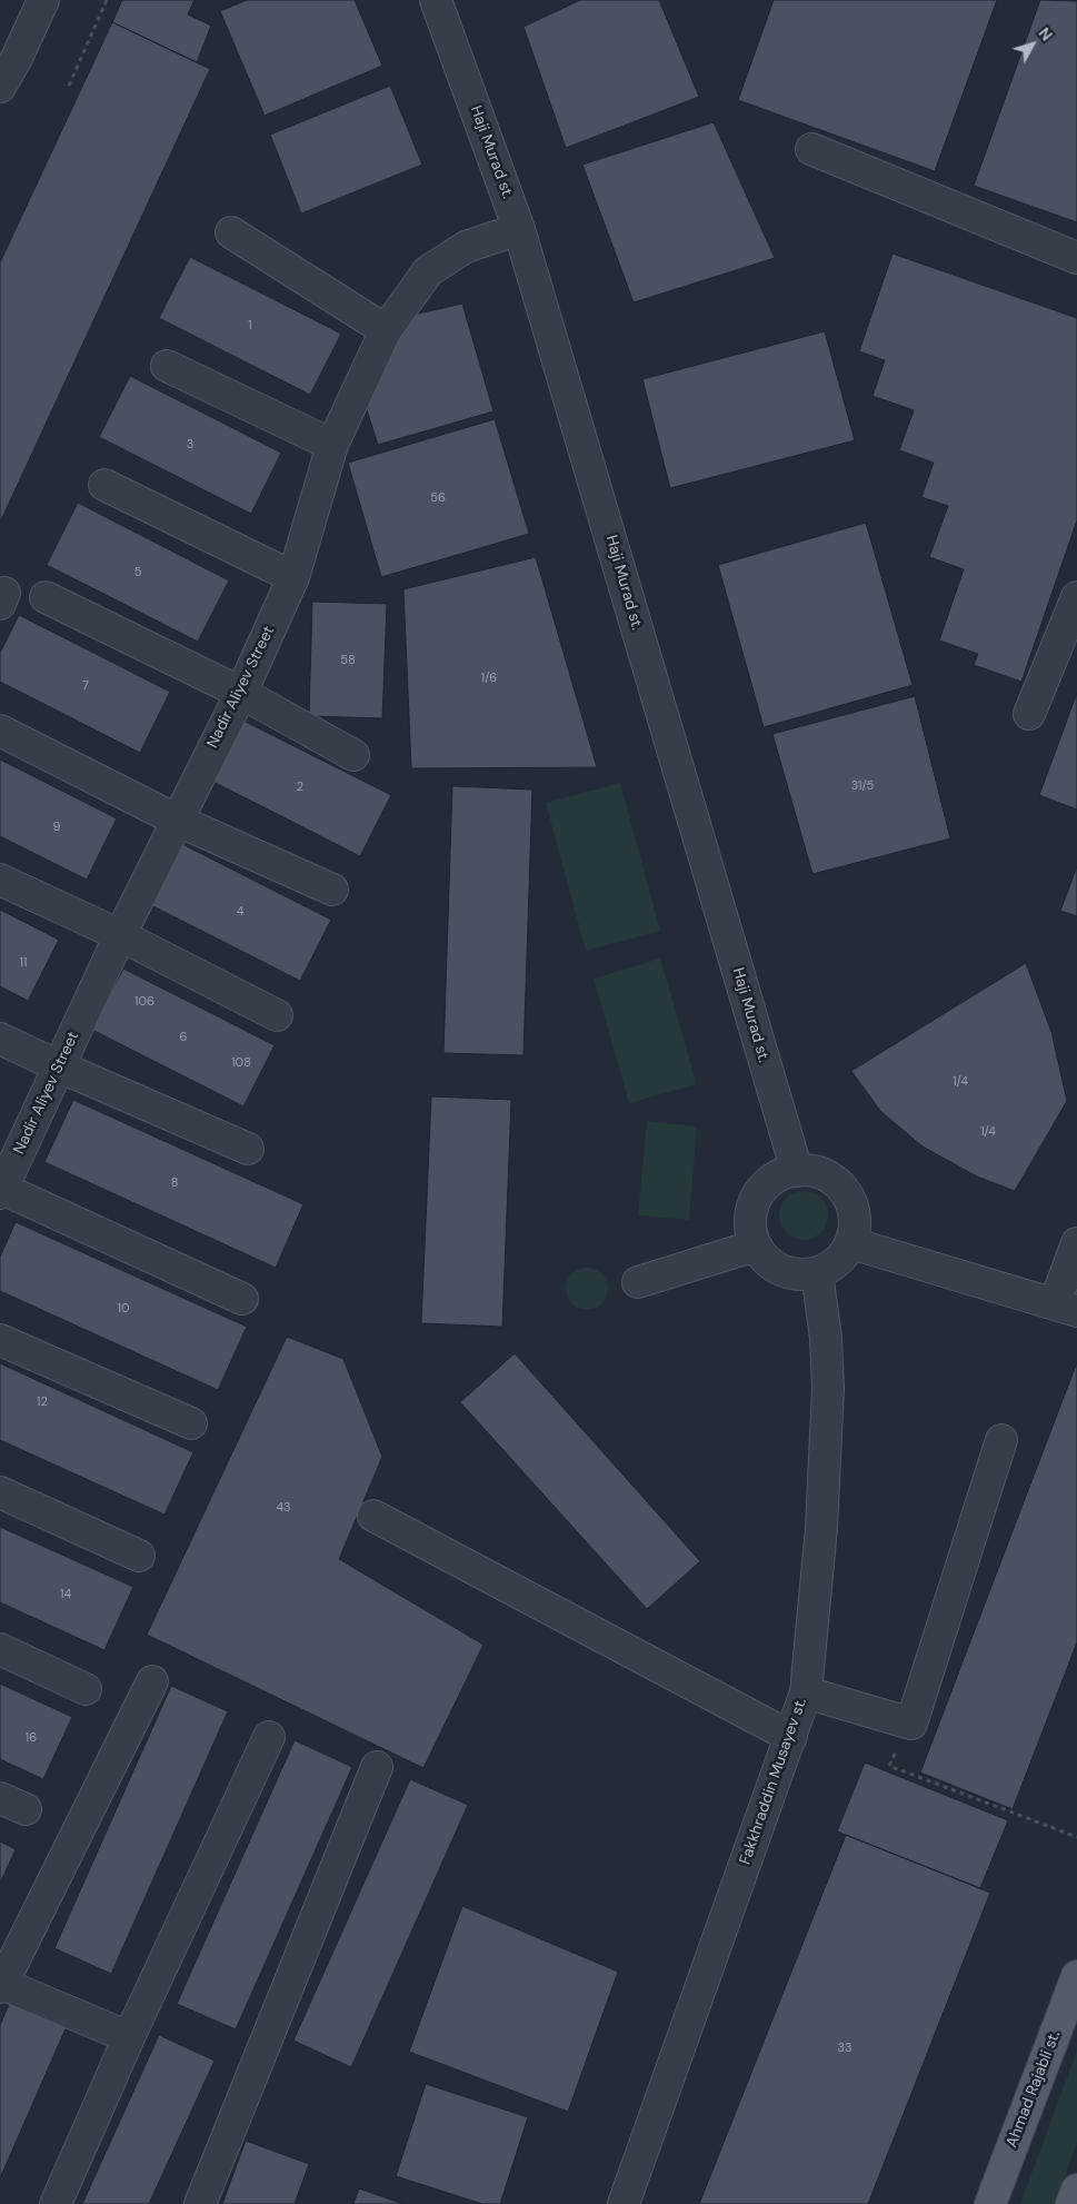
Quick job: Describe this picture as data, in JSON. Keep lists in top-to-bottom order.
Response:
{
  "streets": {
    "main road": ["Ahmad Rajabli st."],
    "street": ["Haji Murad st.", "Nadir Aliyev Street", "Fakkhraddin Musayev st."]
  },
  "crossings": [
    ["Haji Murad st.", "Nadir Aliyev Street"],
    ["Haji Murad st.", "Fakkhraddin Musayev st."]
  ],
  "house_numbers": [
    "1",
    "3",
    "56",
    "5",
    "58",
    "1/6",
    "7",
    "31/5",
    "2",
    "9",
    "4",
    "11",
    "106",
    "6",
    "108",
    "1/4",
    "1/4",
    "8",
    "10",
    "12",
    "43",
    "14",
    "16",
    "33"
  ],
  "north": "top right"
}
